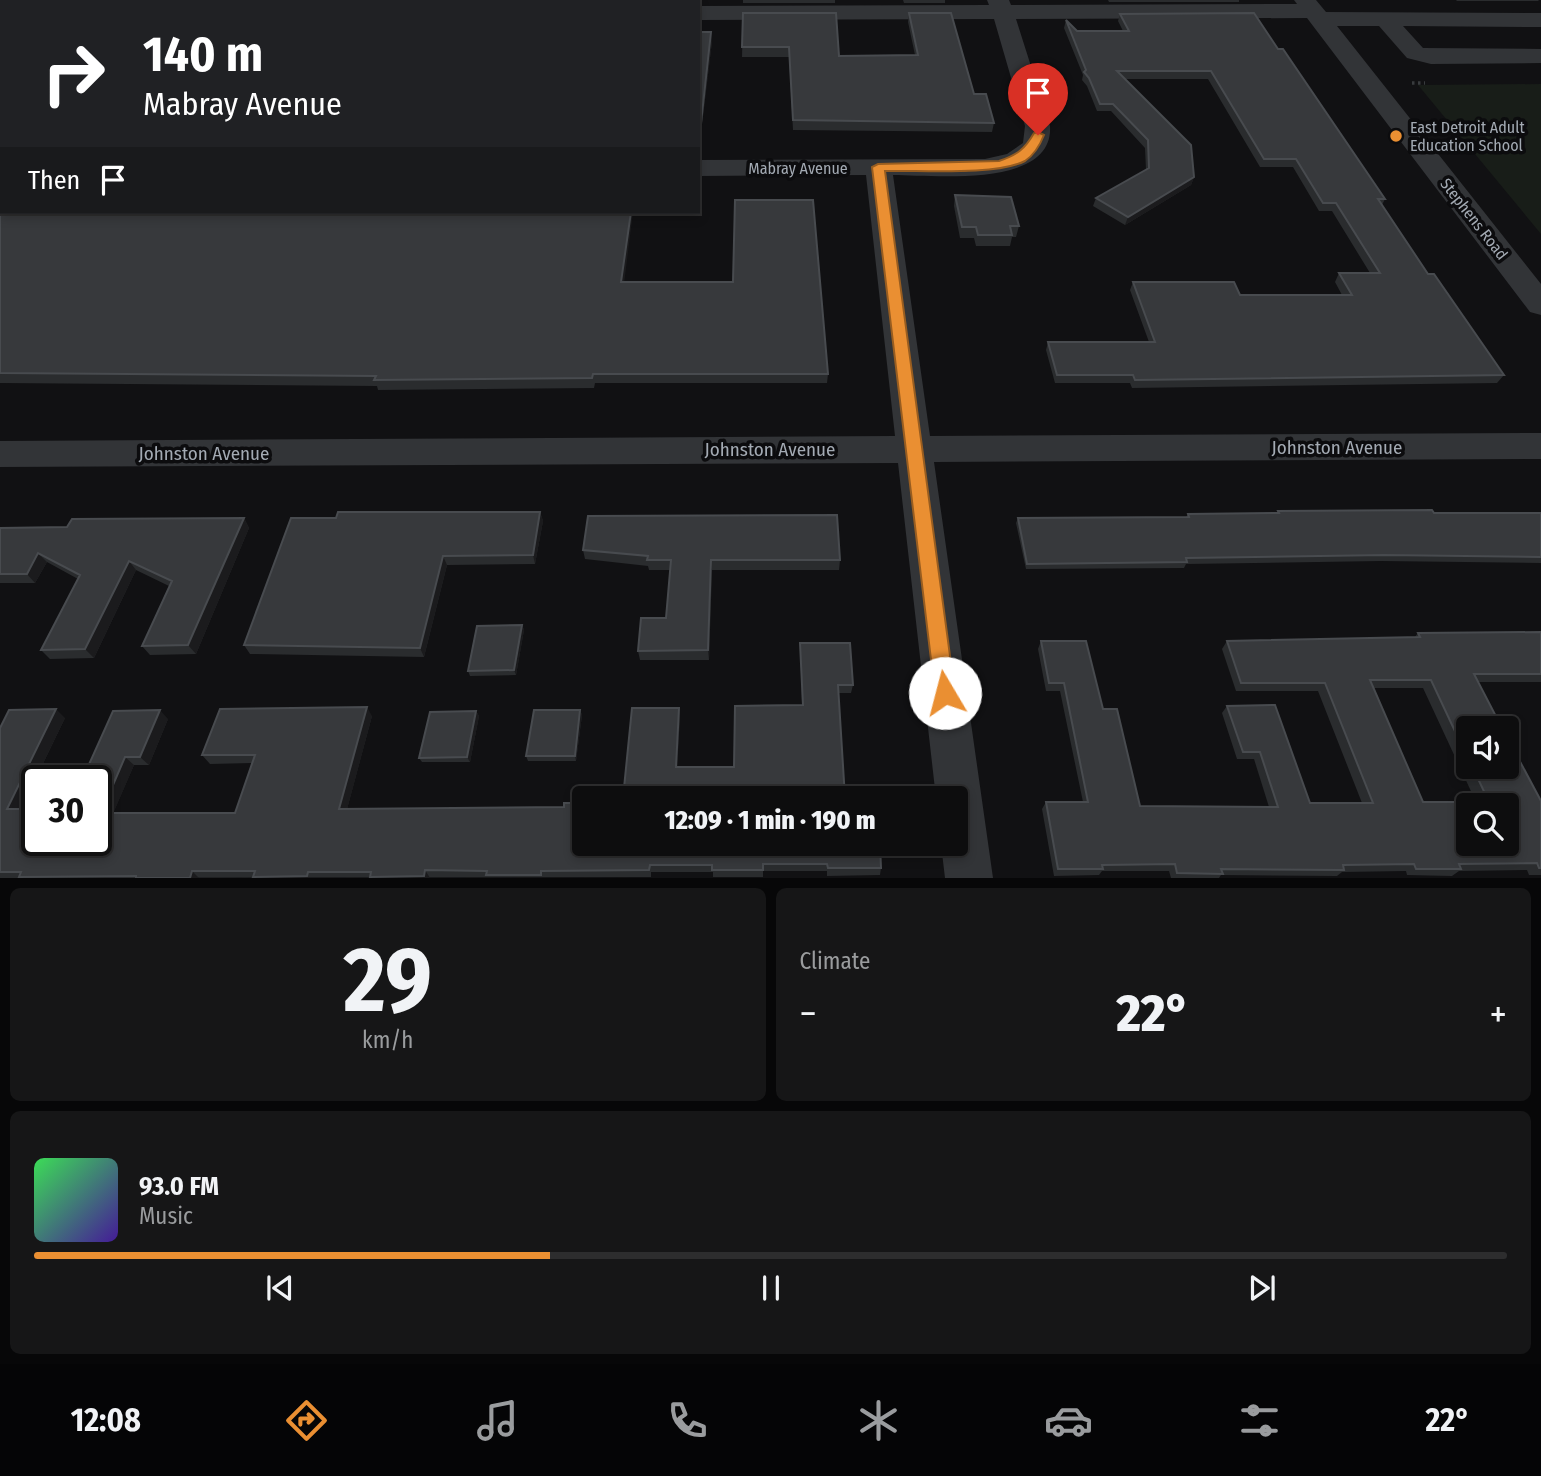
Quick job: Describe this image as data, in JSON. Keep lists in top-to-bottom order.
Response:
{
  "streets": {
    "street": ["Mabray Avenue", "Stephens Road", "Johnston Avenue"]
  },
  "places": ["East Detroit Adult Education School"],
  "page": {
    "turn": ["140 m", "Mabray Avenue"],
    "then": "Then",
    "limit": "30",
    "trip": "12:09 · 1 min · 190 m",
    "tile": [
      ["29", "km/h"],
      "Climate"
    ],
    "heat": ["−", "22°", "+"],
    "song": ["93.0 FM", "Music"],
    "tabs": ["12:08", "22°"]
  }
}
